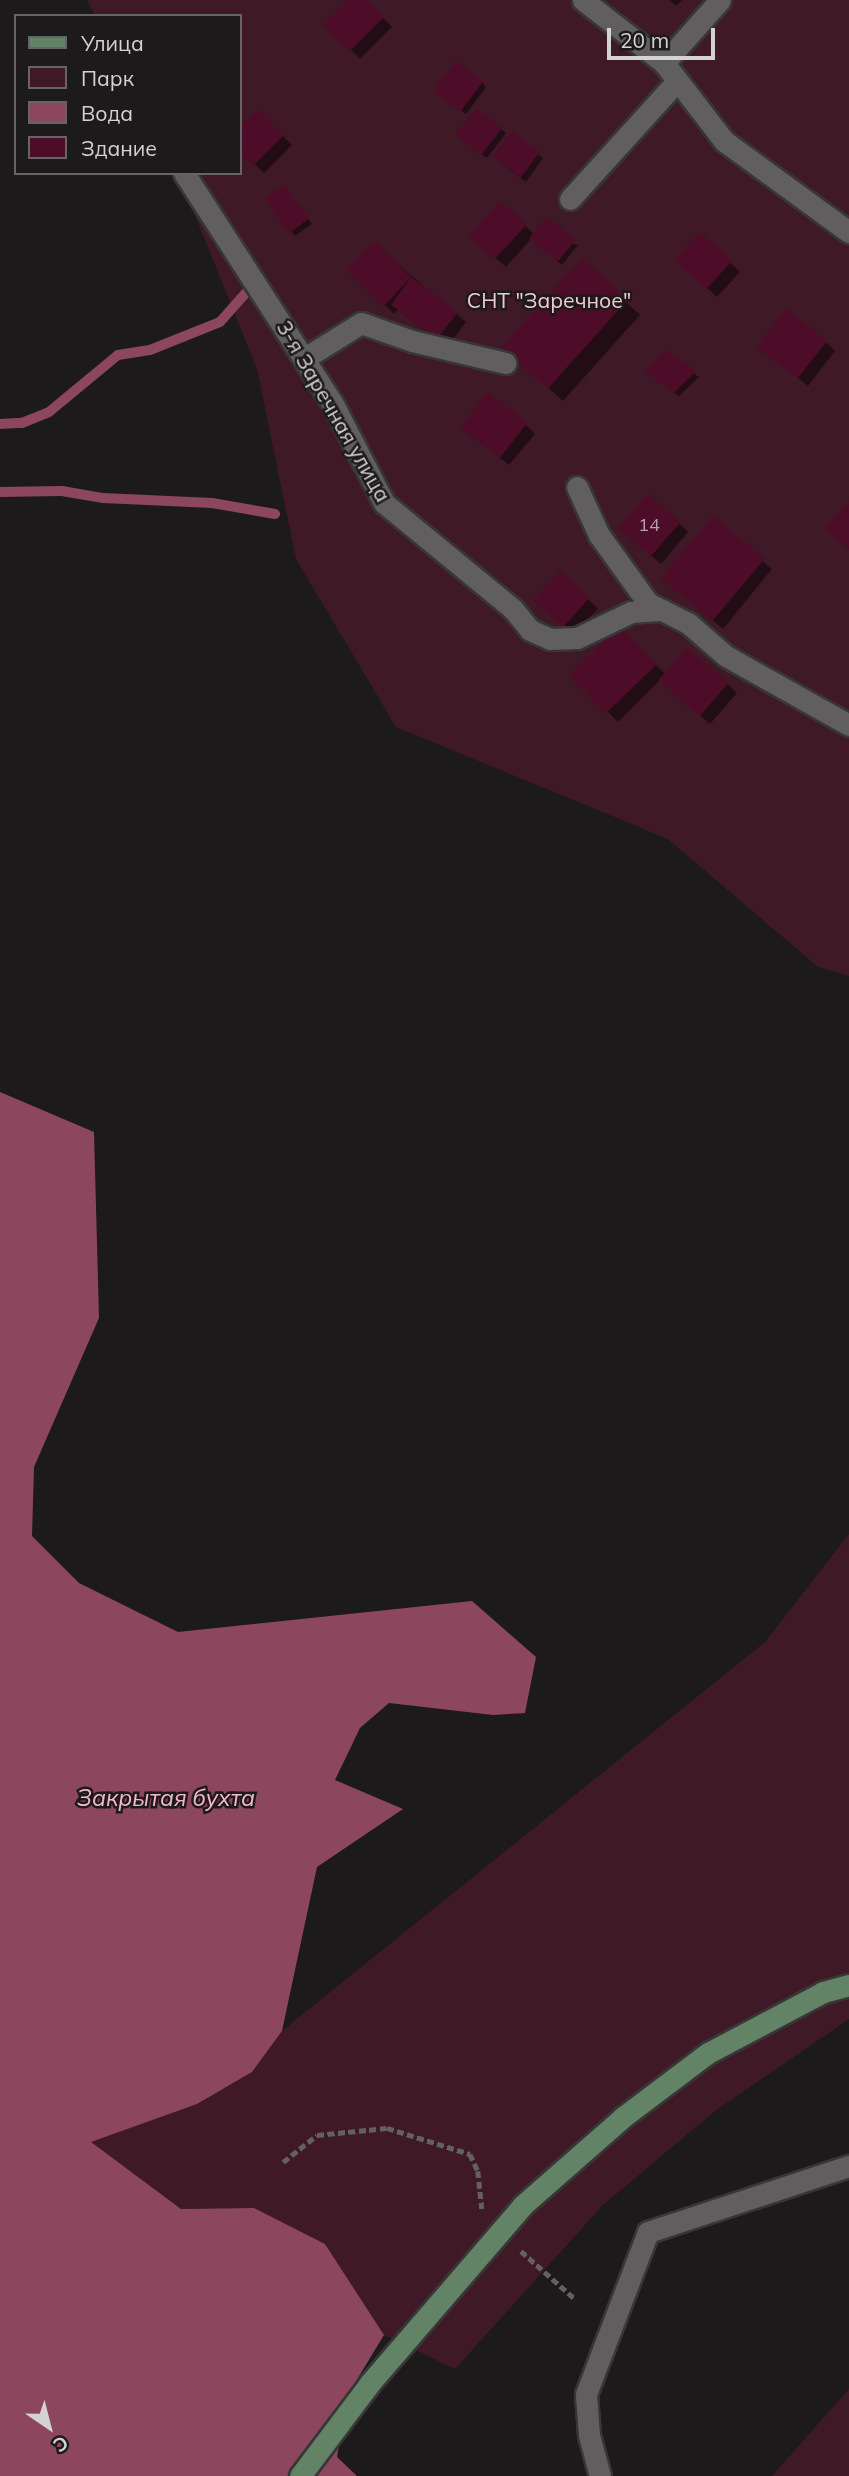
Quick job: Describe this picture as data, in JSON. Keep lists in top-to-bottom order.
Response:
{
  "streets": {
    "street": ["3-я Заречная улица"]
  },
  "water": ["Закрытая бухта"],
  "parks": ["СНТ \"Заречное\""],
  "house_numbers": ["14"],
  "legend": [
    "Улица",
    "Парк",
    "Вода",
    "Здание"
  ],
  "scale_bar": "20 m",
  "north": "bottom right"
}
